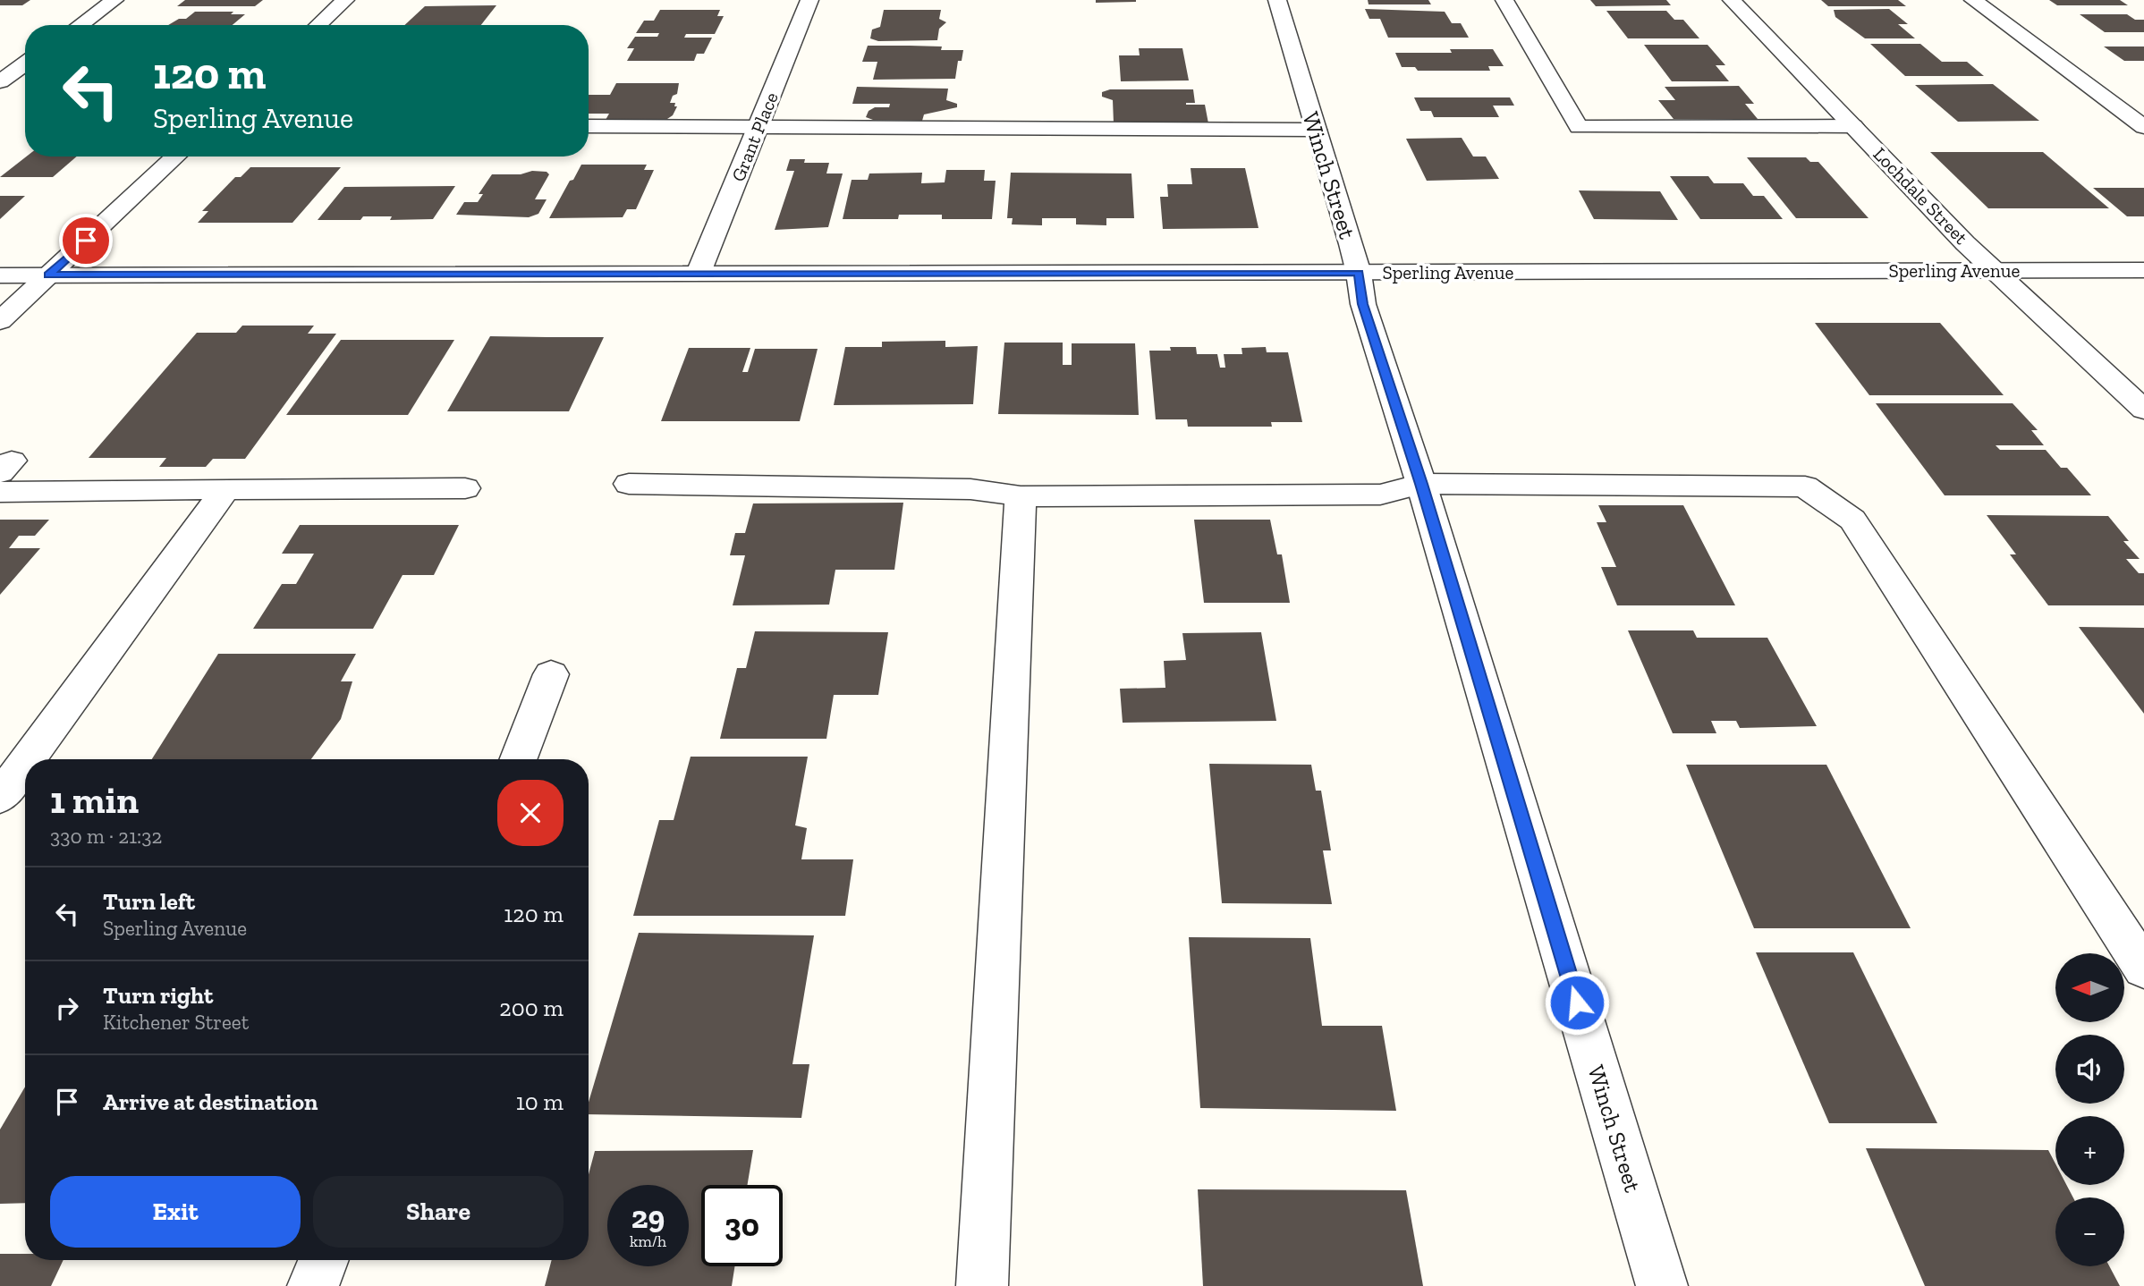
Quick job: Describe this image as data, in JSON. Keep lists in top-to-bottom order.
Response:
{
  "streets": {
    "street": [
      "Grant Place",
      "Winch Street",
      "Lochdale Street",
      "Sperling Avenue"
    ]
  },
  "crossings": [
    ["Grant Place", "Sperling Avenue"],
    ["Winch Street", "Sperling Avenue"],
    ["Lochdale Street", "Sperling Avenue"]
  ],
  "north": "left",
  "page": {
    "turn": ["120 m", "Sperling Avenue"],
    "heading": ["1 min", "330 m · 21:32"],
    "list": [
      {
        "name": "Turn left",
        "note": "Sperling Avenue",
        "value": "120 m"
      },
      {
        "name": "Turn right",
        "note": "Kitchener Street",
        "value": "200 m"
      },
      {
        "name": "Arrive at destination",
        "value": "10 m"
      }
    ],
    "map_buttons": ["+", "−"],
    "buttons": ["Exit", "Share"],
    "speed": "29 km/h",
    "limit": "30"
  }
}
